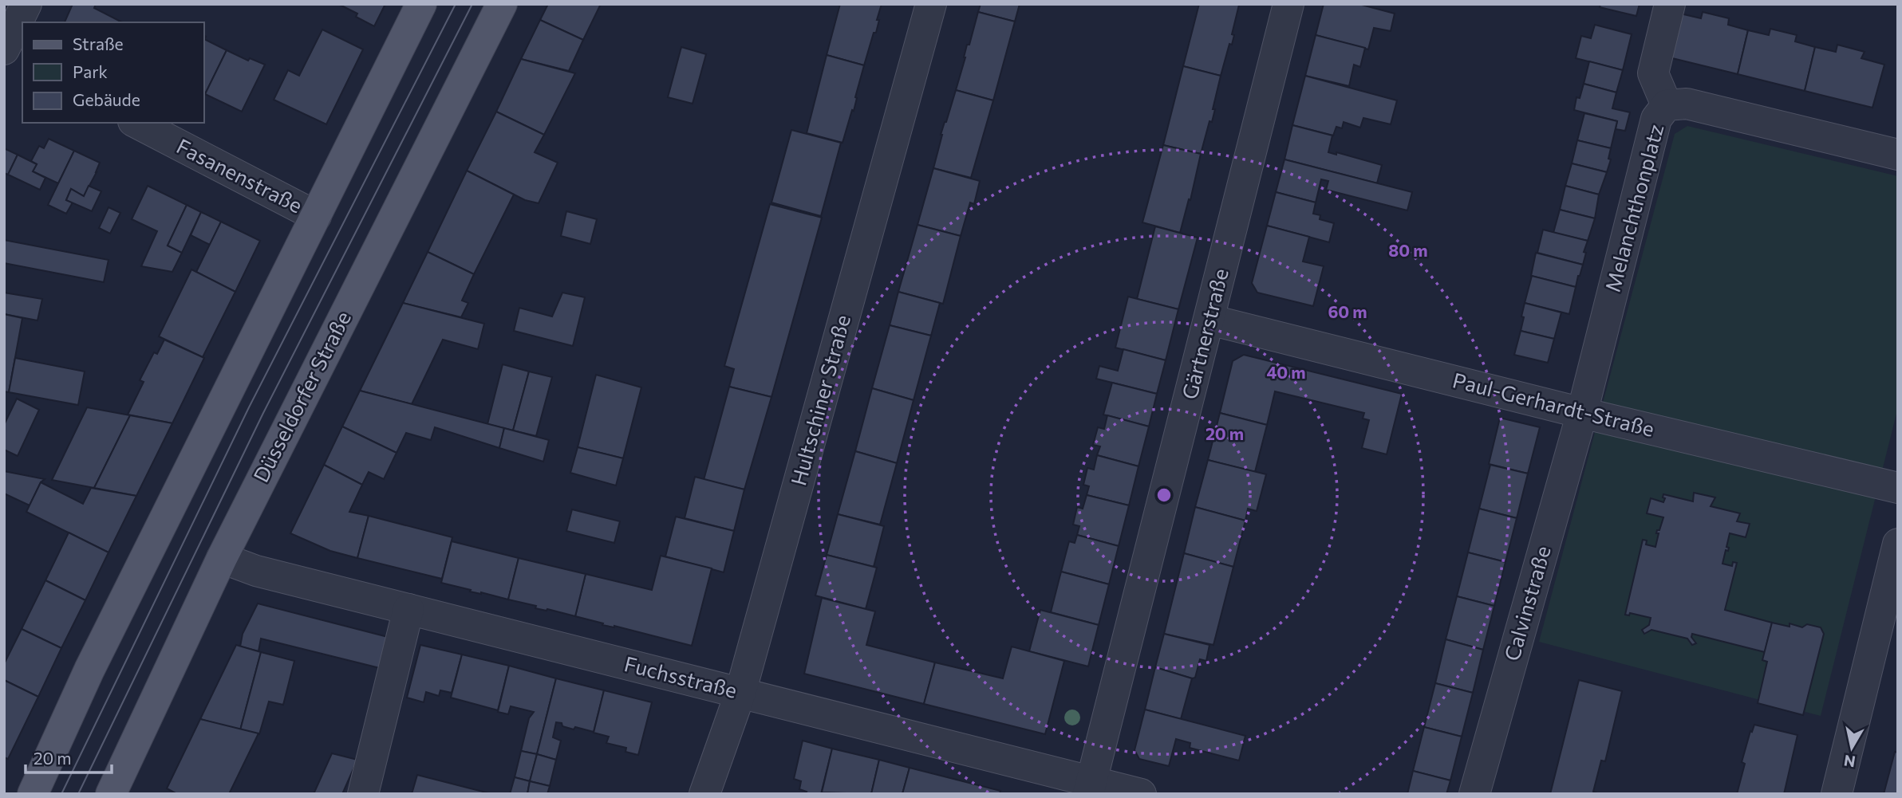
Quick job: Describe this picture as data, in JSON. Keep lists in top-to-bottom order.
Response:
{
  "streets": {
    "main road": ["Düsseldorfer Straße"],
    "street": [
      "Fasanenstraße",
      "Melanchthonplatz",
      "Gärtnerstraße",
      "Hultschiner Straße",
      "Paul-Gerhardt-Straße",
      "Calvinstraße",
      "Fuchsstraße"
    ]
  },
  "crossings": [
    ["Melanchthonplatz", "Paul-Gerhardt-Straße"],
    ["Melanchthonplatz", "Calvinstraße"],
    ["Gärtnerstraße", "Paul-Gerhardt-Straße"],
    ["Gärtnerstraße", "Fuchsstraße"],
    ["Düsseldorfer Straße", "Fuchsstraße"],
    ["Hultschiner Straße", "Fuchsstraße"],
    ["Paul-Gerhardt-Straße", "Calvinstraße"]
  ],
  "legend": ["Straße", "Park", "Gebäude"],
  "scale_bar": "20 m",
  "north": "bottom",
  "rings": [
    "80 m",
    "60 m",
    "40 m",
    "20 m"
  ]
}
